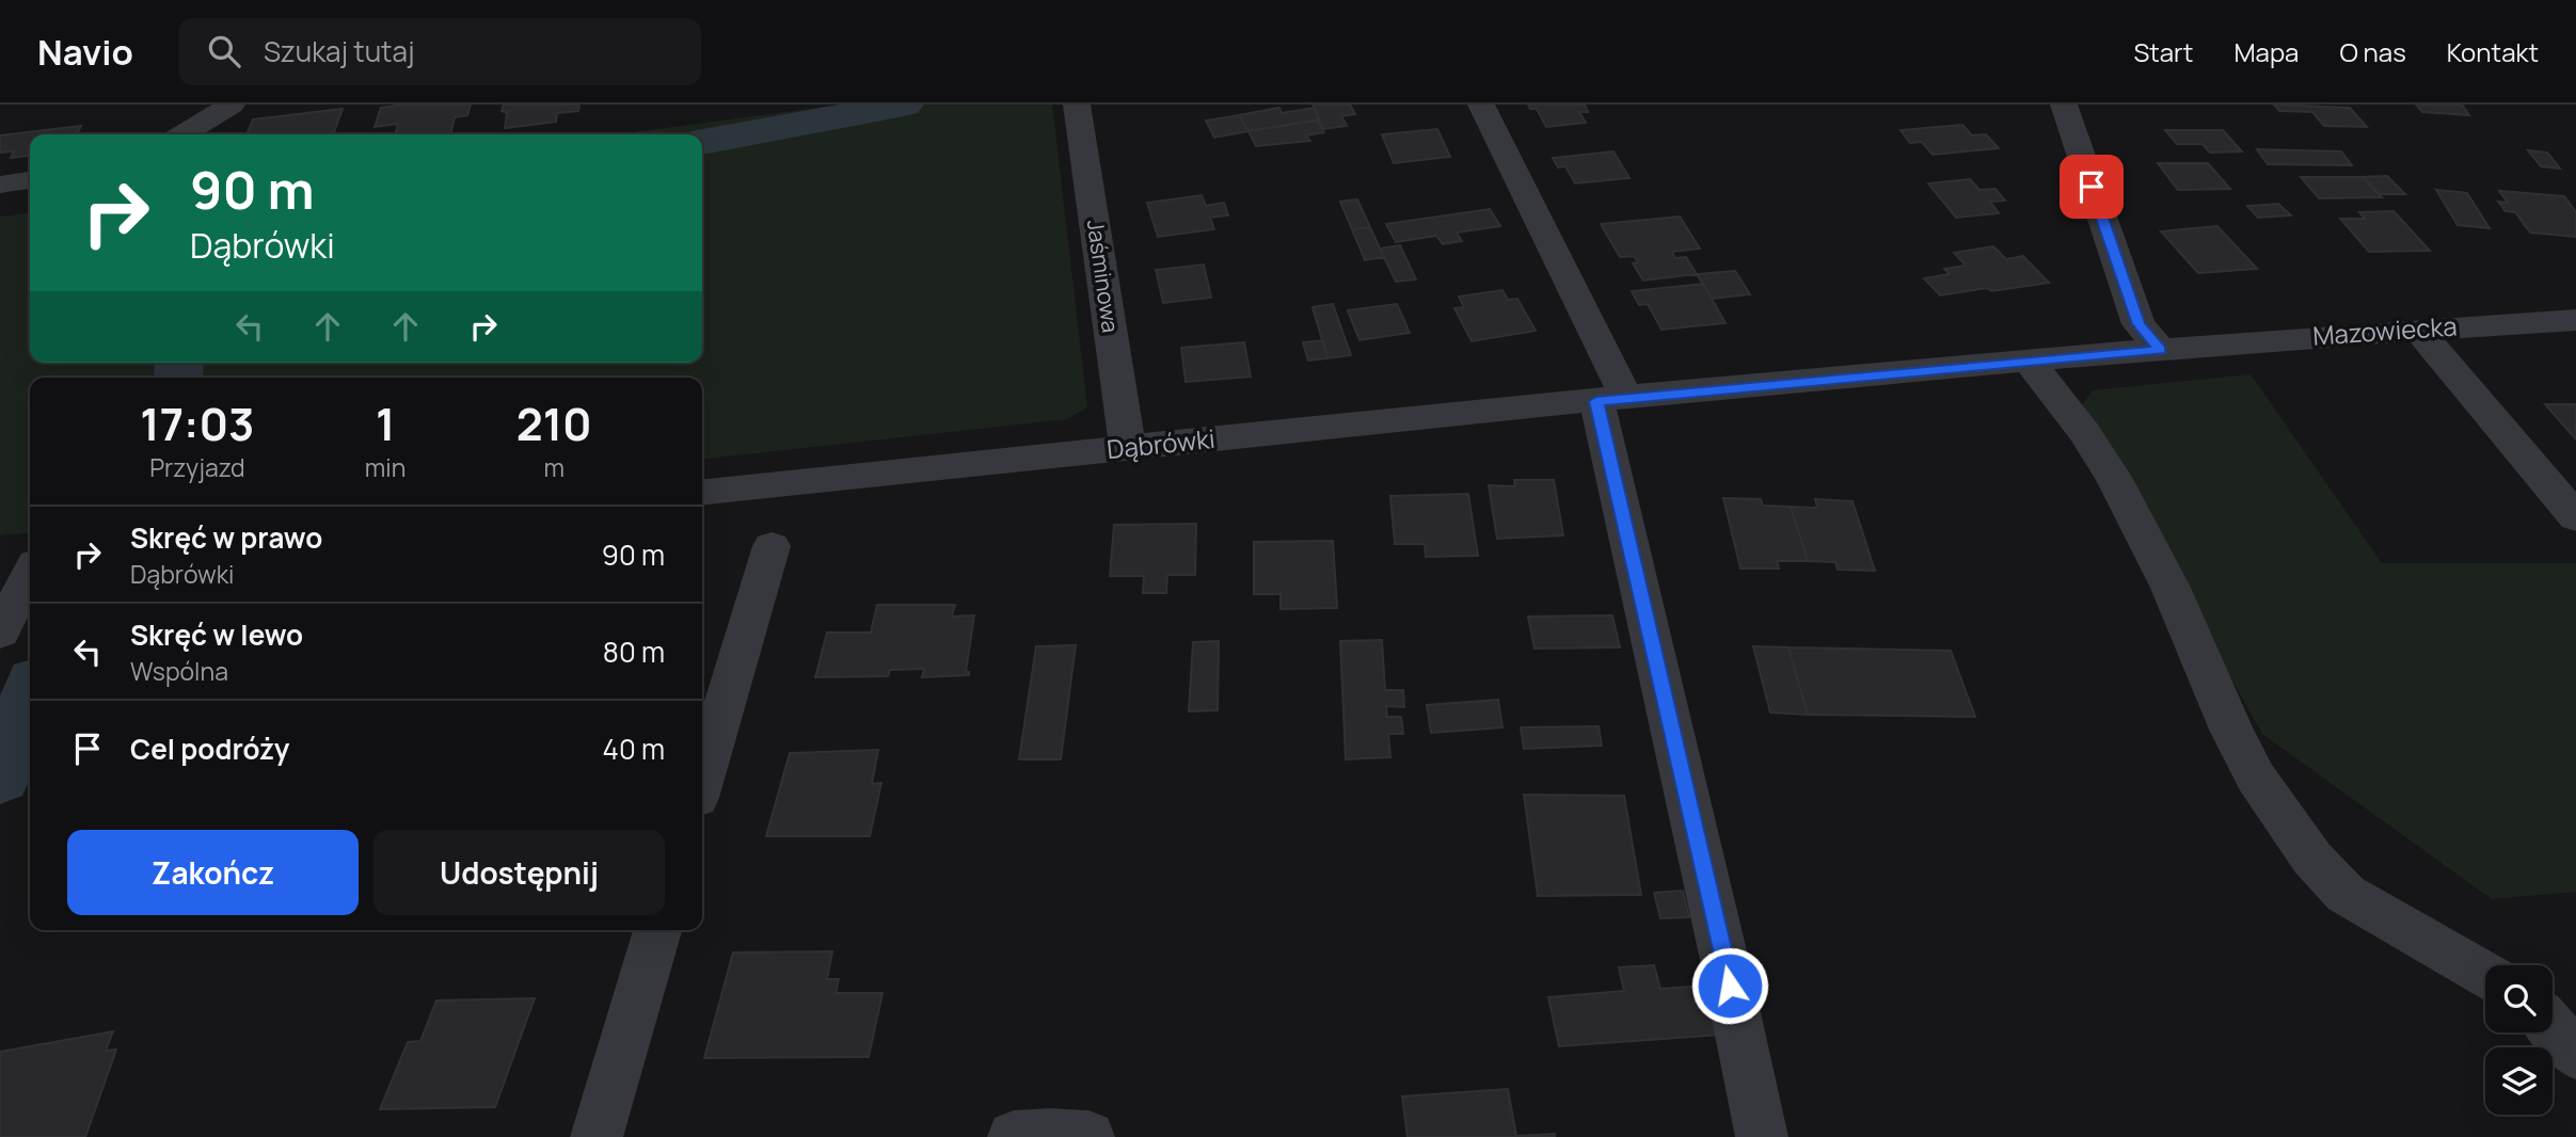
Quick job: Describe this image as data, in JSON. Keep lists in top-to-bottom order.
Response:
{
  "streets": {
    "street": ["Jaśminowa", "Mazowiecka", "Dąbrówki"]
  },
  "crossings": [
    ["Jaśminowa", "Dąbrówki"],
    ["Mazowiecka", "Dąbrówki"]
  ],
  "page": {
    "header": "Navio",
    "search": "Szukaj tutaj",
    "nav": [
      "Start",
      "Mapa",
      "O nas",
      "Kontakt"
    ],
    "turn": ["90 m", "Dąbrówki"],
    "eta": [
      "17:03",
      "Przyjazd",
      "1",
      "min",
      "210",
      "m"
    ],
    "list": [
      {
        "name": "Skręć w prawo",
        "note": "Dąbrówki",
        "value": "90 m"
      },
      {
        "name": "Skręć w lewo",
        "note": "Wspólna",
        "value": "80 m"
      },
      {
        "name": "Cel podróży",
        "value": "40 m"
      }
    ],
    "buttons": ["Zakończ", "Udostępnij"]
  }
}
